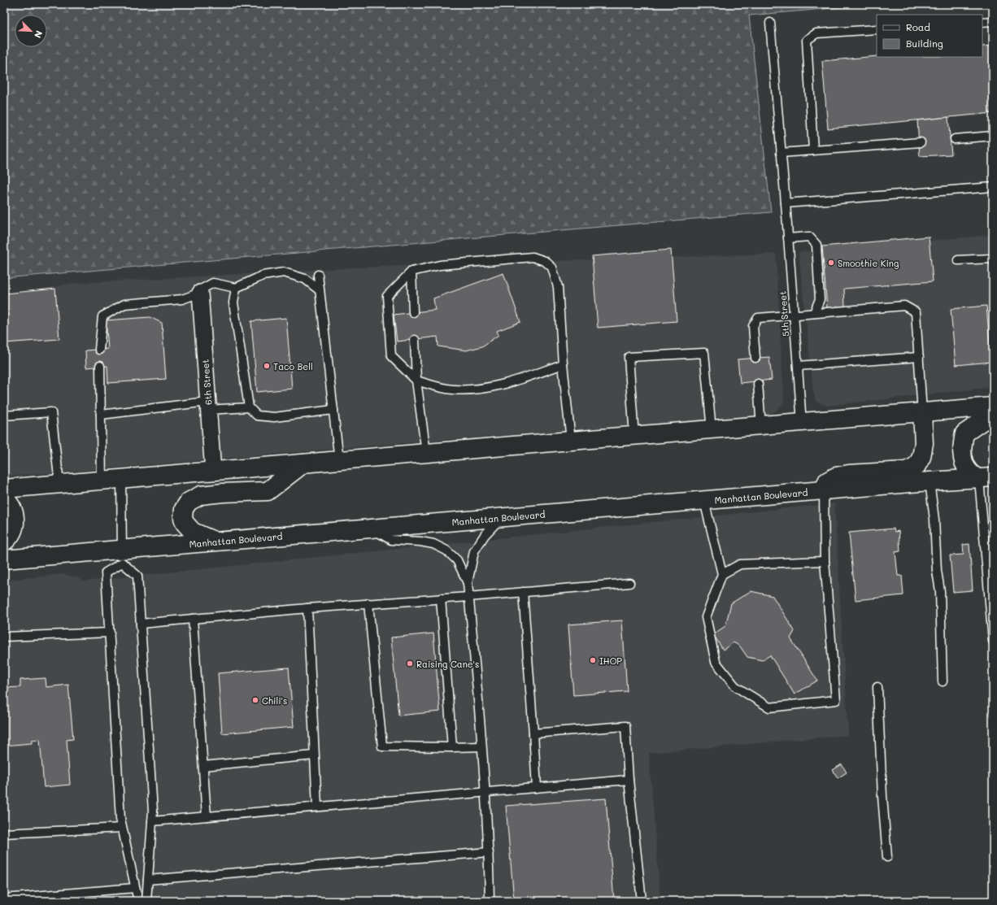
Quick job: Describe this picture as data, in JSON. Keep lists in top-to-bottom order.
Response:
{
  "streets": {
    "street": ["6th Street", "Manhattan Boulevard"],
    "lane": ["5th Street"]
  },
  "places": [
    "Smoothie King",
    "Taco Bell",
    "IHOP",
    "Raising Cane's",
    "Chili's"
  ],
  "legend": ["Road", "Building"],
  "north": "bottom right"
}
